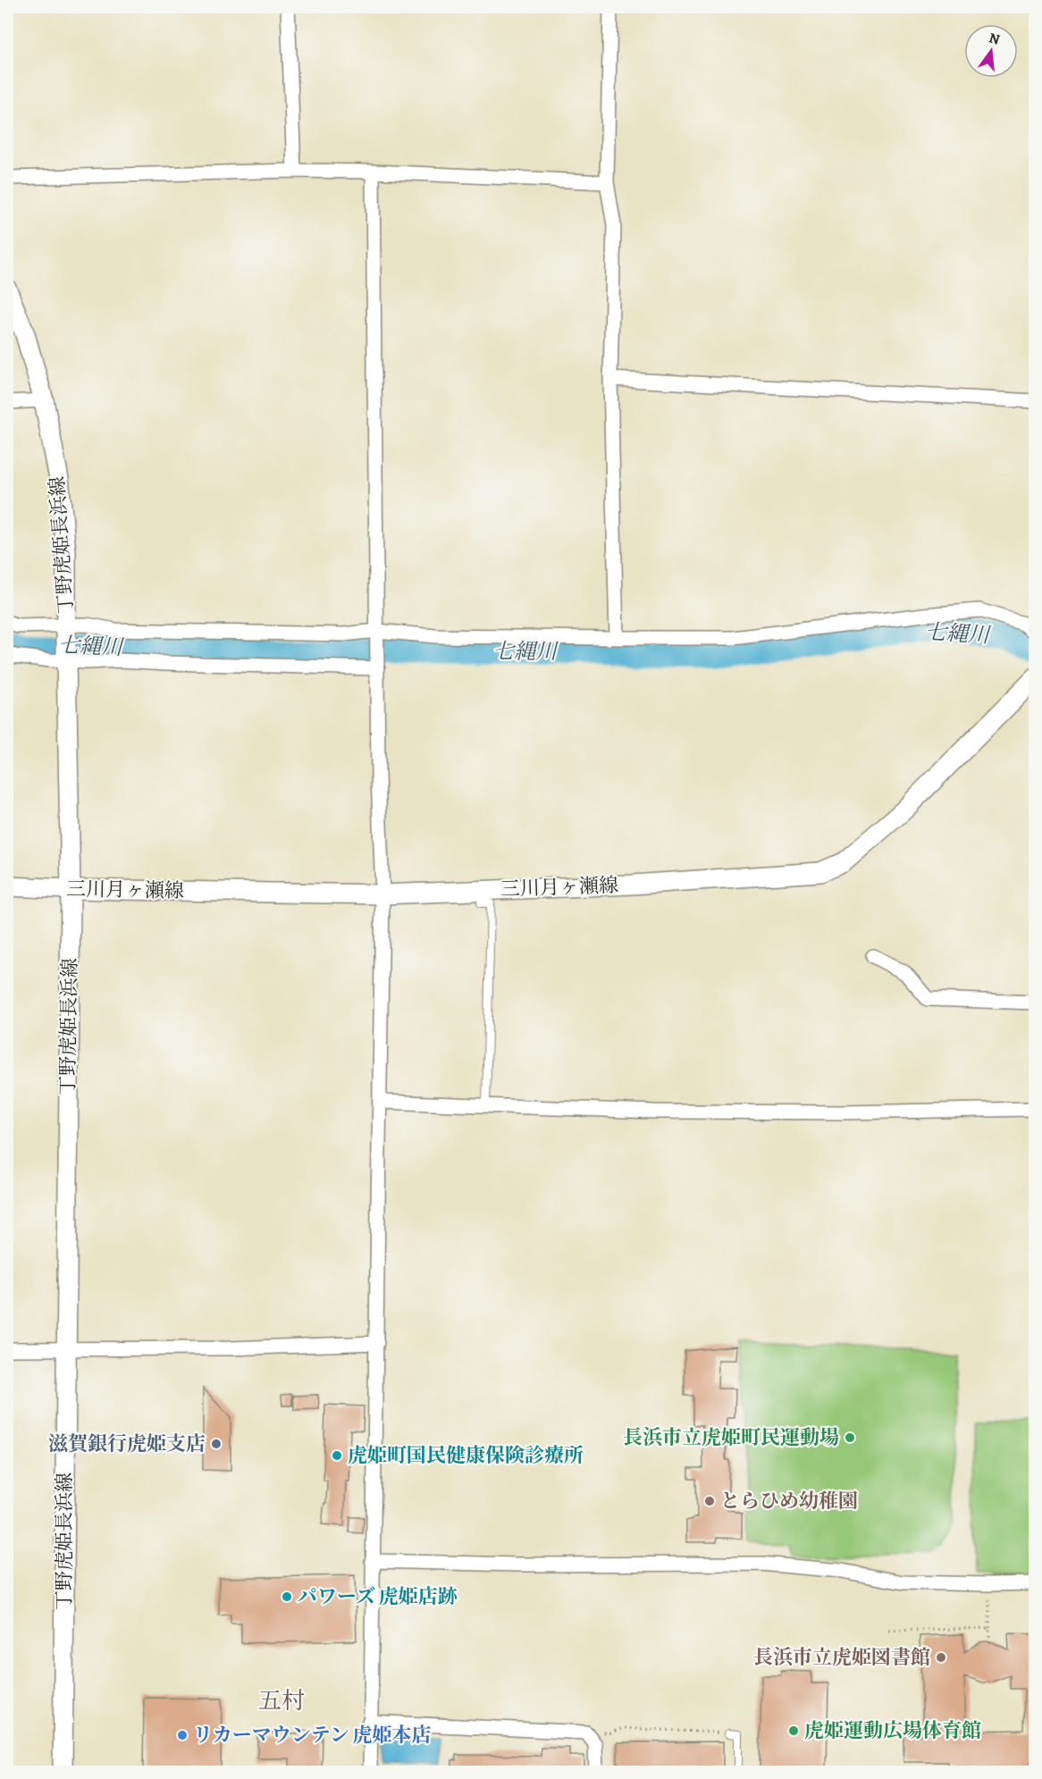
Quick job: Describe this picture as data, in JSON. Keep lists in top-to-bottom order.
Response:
{
  "streets": {
    "main road": ["丁野虎姫長浜線", "三川月ヶ瀬線"]
  },
  "crossings": [
    ["丁野虎姫長浜線", "三川月ヶ瀬線"]
  ],
  "districts": ["五村"],
  "water": ["七縄川"],
  "places": [
    "長浜市立虎姫町民運動場",
    "滋賀銀行虎姫支店",
    "虎姫町国民健康保険診療所",
    "とらひめ幼稚園",
    "パワーズ 虎姫店跡",
    "長浜市立虎姫図書館",
    "虎姫運動広場体育館",
    "リカーマウンテン 虎姫本店"
  ],
  "north": "top"
}
